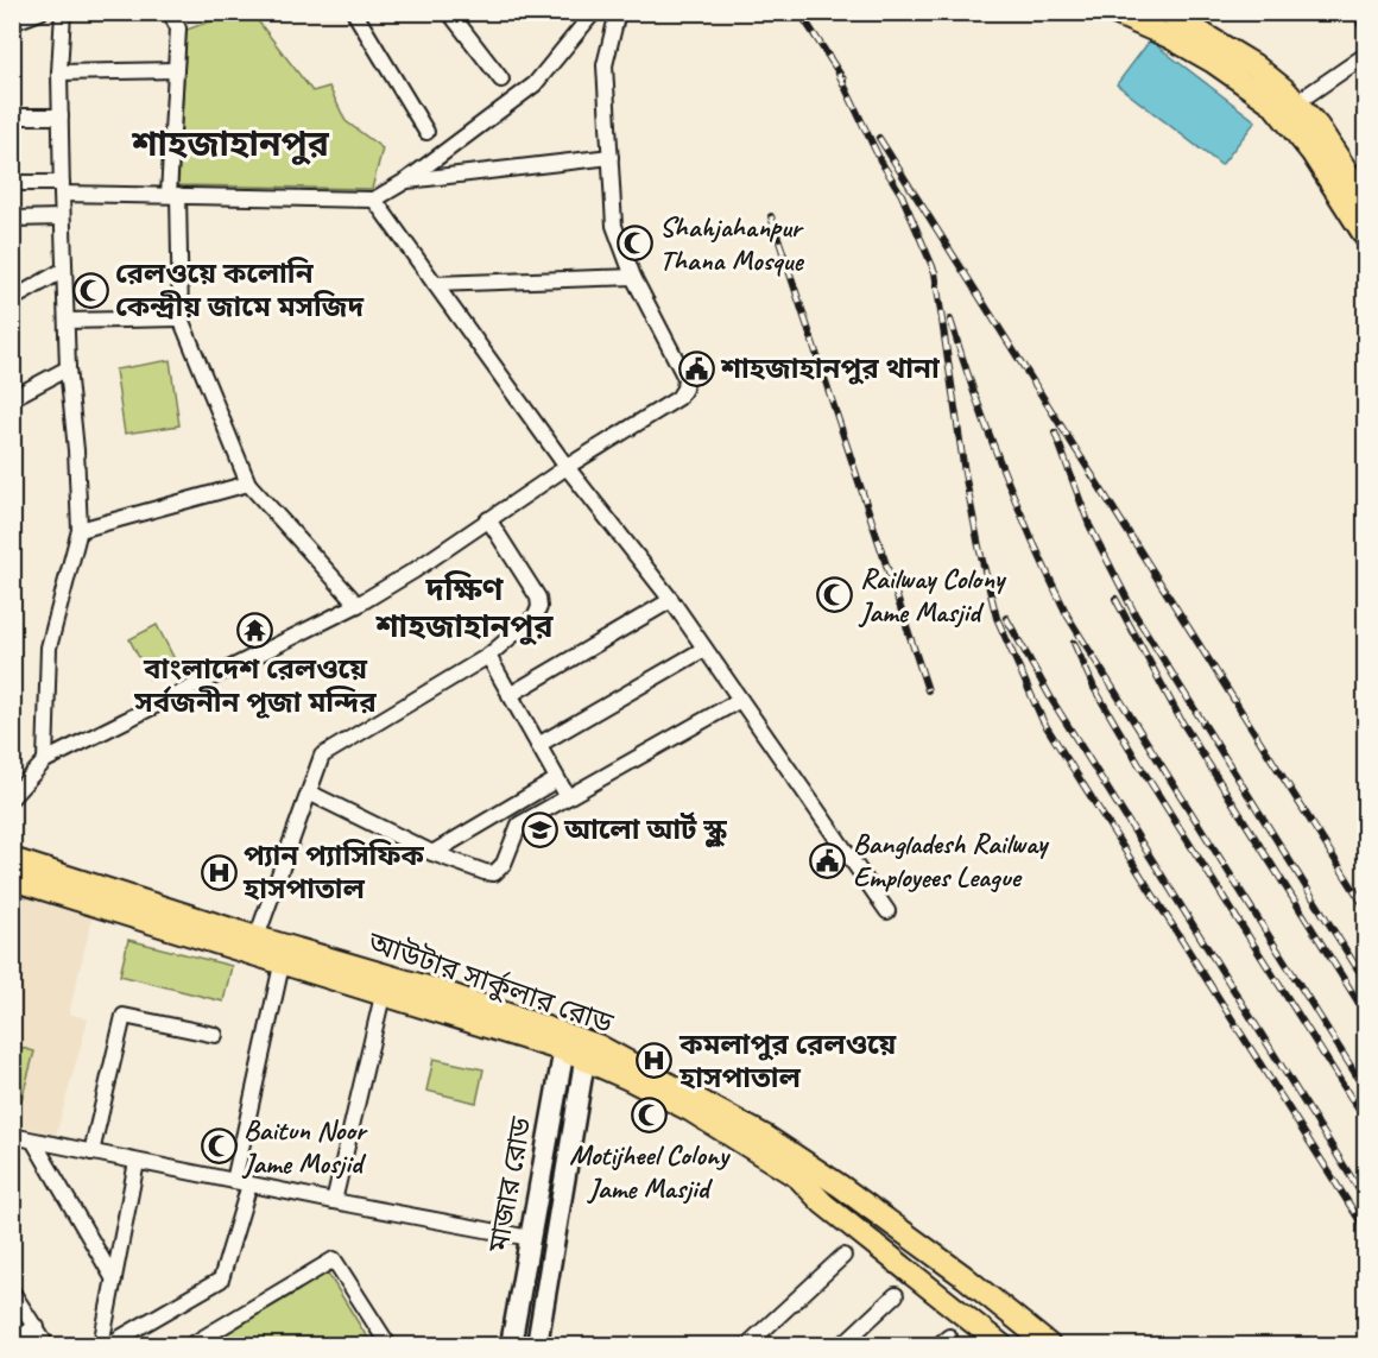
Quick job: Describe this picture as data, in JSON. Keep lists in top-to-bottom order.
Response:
{
  "streets": {
    "main road": ["আউটার সার্কুলার রোড", "মাজার রোড"]
  },
  "crossings": [
    ["আউটার সার্কুলার রোড", "মাজার রোড"]
  ],
  "districts": ["শাহজাহানপুর", "দক্ষিণ শাহজাহানপুর"],
  "places": {
    "mosque": [
      "Shahjahanpur Thana Mosque",
      "রেলওয়ে কলোনি কেন্দ্রীয় জামে মসজিদ",
      "Railway Colony Jame Masjid",
      "Motijheel Colony Jame Masjid",
      "Baitun Noor Jame Mosjid"
    ],
    "public building": ["শাহজাহানপুর থানা", "Bangladesh Railway Employees League"],
    "temple": ["বাংলাদেশ রেলওয়ে সর্বজনীন পূজা মন্দির"],
    "school or university": ["আলো আর্ট স্কুল"],
    "hospital": ["প্যান প্যাসিফিক হাসপাতাল", "কমলাপুর রেলওয়ে হাসপাতাল"]
  }
}
